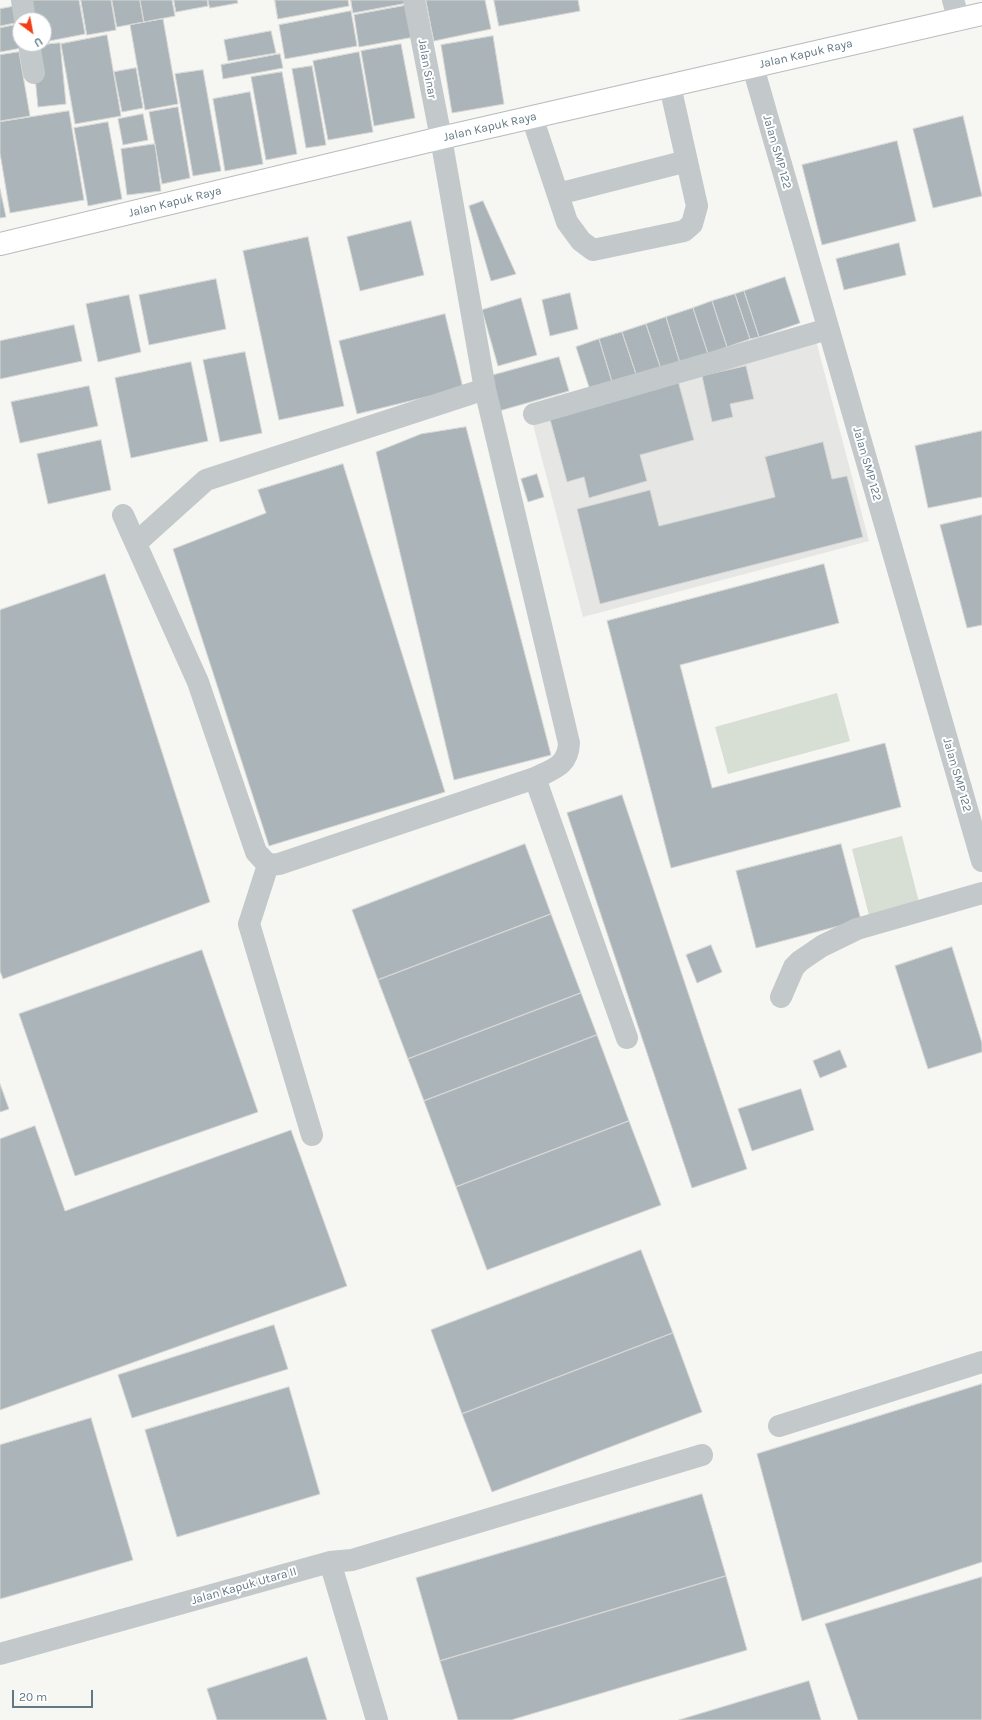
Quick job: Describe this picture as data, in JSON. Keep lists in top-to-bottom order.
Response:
{
  "streets": {
    "main road": ["Jalan Kapuk Raya"],
    "street": ["Jalan Sinar", "Jalan SMP 122", "Jalan Kapuk Utara II"]
  },
  "crossings": [
    ["Jalan Kapuk Raya", "Jalan Sinar"],
    ["Jalan Kapuk Raya", "Jalan SMP 122"]
  ],
  "scale_bar": "20 m",
  "north": "bottom right"
}
